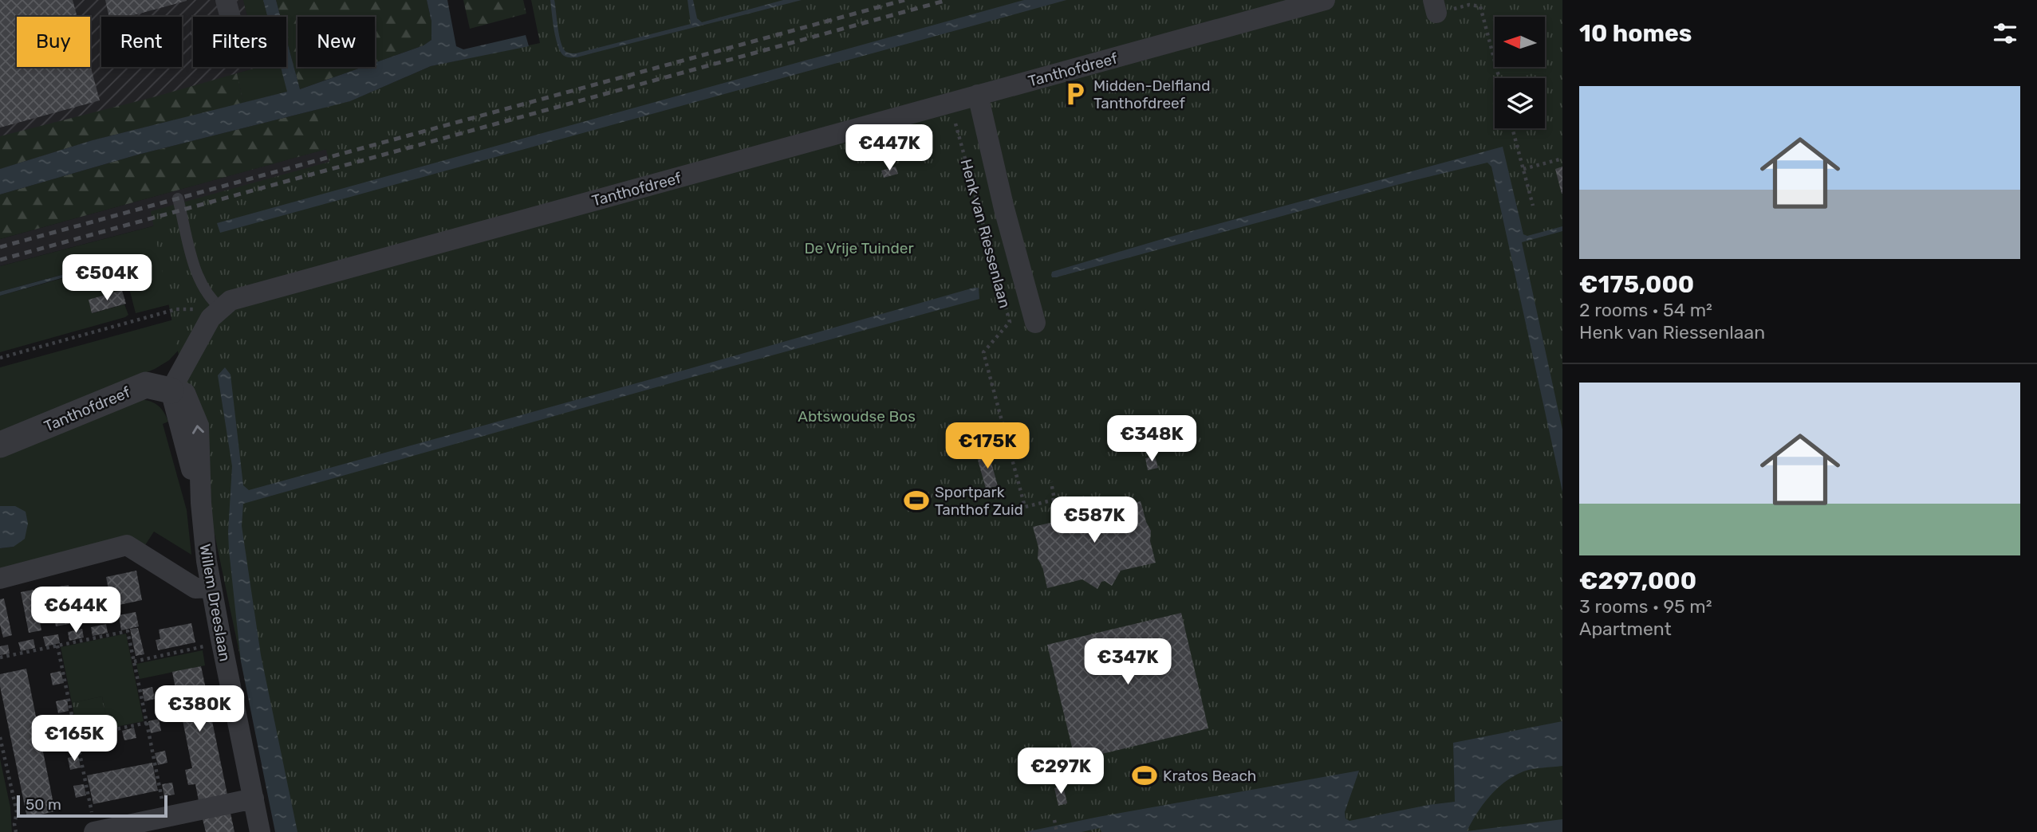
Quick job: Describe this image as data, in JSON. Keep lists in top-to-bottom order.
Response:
{
  "streets": {
    "street": ["Tanthofdreef", "Henk van Riessenlaan", "Willem Dreeslaan"]
  },
  "crossings": [
    ["Tanthofdreef", "Henk van Riessenlaan"],
    ["Tanthofdreef", "Willem Dreeslaan"]
  ],
  "parks": ["De Vrije Tuinder", "Abtswoudse Bos"],
  "places": {
    "parking": ["Midden-Delfland Tanthofdreef"],
    "sports": ["Sportpark Tanthof Zuid", "Kratos Beach"]
  },
  "scale_bar": "50 m",
  "north": "left",
  "page": {
    "heading": "10 homes",
    "chip": [
      "Buy",
      "Rent",
      "Filters",
      "New"
    ],
    "list": [
      {
        "name": "€175,000",
        "note": "2 rooms · 54 m² · Henk van Riessenlaan"
      },
      {
        "name": "€297,000",
        "note": "3 rooms · 95 m² · Apartment"
      }
    ],
    "price": [
      "€447K",
      "€504K",
      "€348K",
      "€175K",
      "€587K",
      "€644K",
      "€347K",
      "€380K",
      "€165K",
      "€297K"
    ],
    "scale": "50 m"
  }
}
